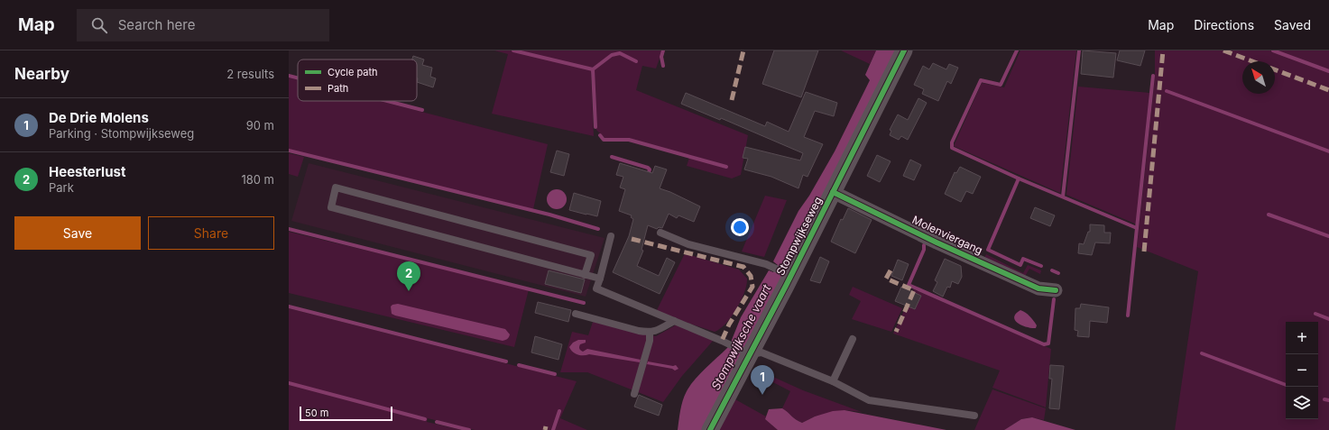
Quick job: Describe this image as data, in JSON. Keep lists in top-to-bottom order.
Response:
{
  "streets": {
    "street": ["Molenviergang", "Stompwijkseweg"]
  },
  "crossings": [
    ["Molenviergang", "Stompwijkseweg"]
  ],
  "water": ["Stompwijksche vaart"],
  "legend": ["Cycle path", "Path"],
  "scale_bar": "50 m",
  "north": "top left",
  "page": {
    "header": "Map",
    "search": "Search here",
    "nav": ["Map", "Directions", "Saved"],
    "heading": ["Nearby", "2 results"],
    "list": [
      {
        "mark": "1",
        "name": "De Drie Molens",
        "note": "Parking · Stompwijkseweg",
        "value": "90 m"
      },
      {
        "mark": "2",
        "name": "Heesterlust",
        "note": "Park",
        "value": "180 m"
      }
    ],
    "buttons": ["Save", "Share"],
    "pins": ["2", "1"],
    "map_buttons": ["+", "−"],
    "scale": "50 m"
  }
}
